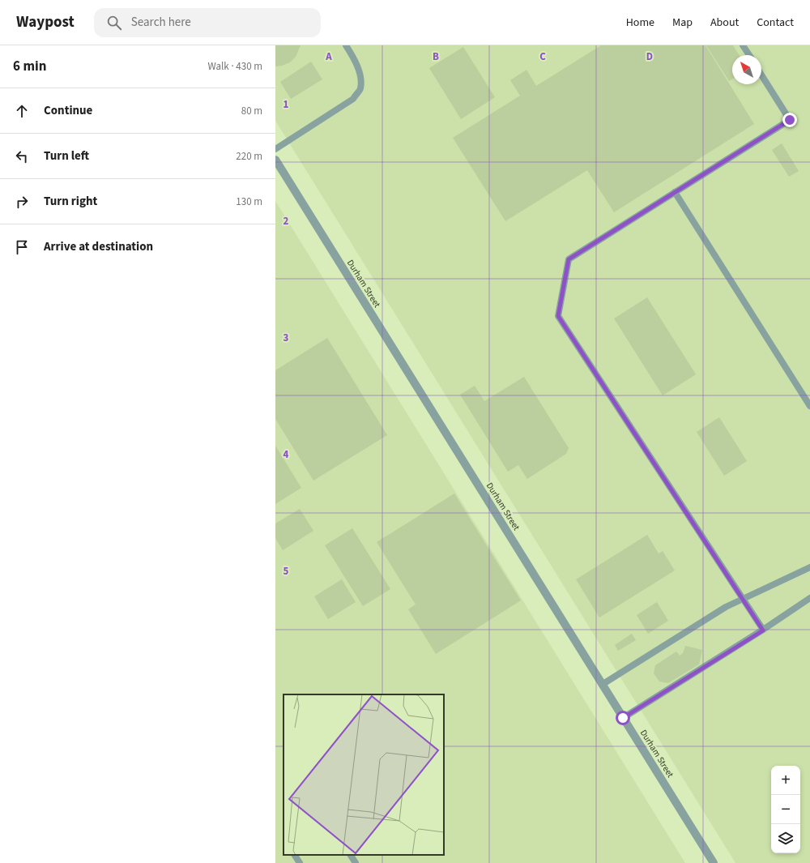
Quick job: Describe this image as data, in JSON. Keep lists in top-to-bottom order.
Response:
{
  "streets": {
    "street": ["Durham Street"]
  },
  "north": "top left",
  "page": {
    "header": "Waypost",
    "search": "Search here",
    "nav": [
      "Home",
      "Map",
      "About",
      "Contact"
    ],
    "heading": ["6 min", "Walk · 430 m"],
    "list": [
      ["Continue", "80 m"],
      ["Turn left", "220 m"],
      ["Turn right", "130 m"],
      "Arrive at destination"
    ],
    "map_buttons": ["+", "−"]
  },
  "grid": {
    "columns": [
      "A",
      "B",
      "C",
      "D"
    ],
    "rows": [
      "1",
      "2",
      "3",
      "4",
      "5"
    ]
  }
}
